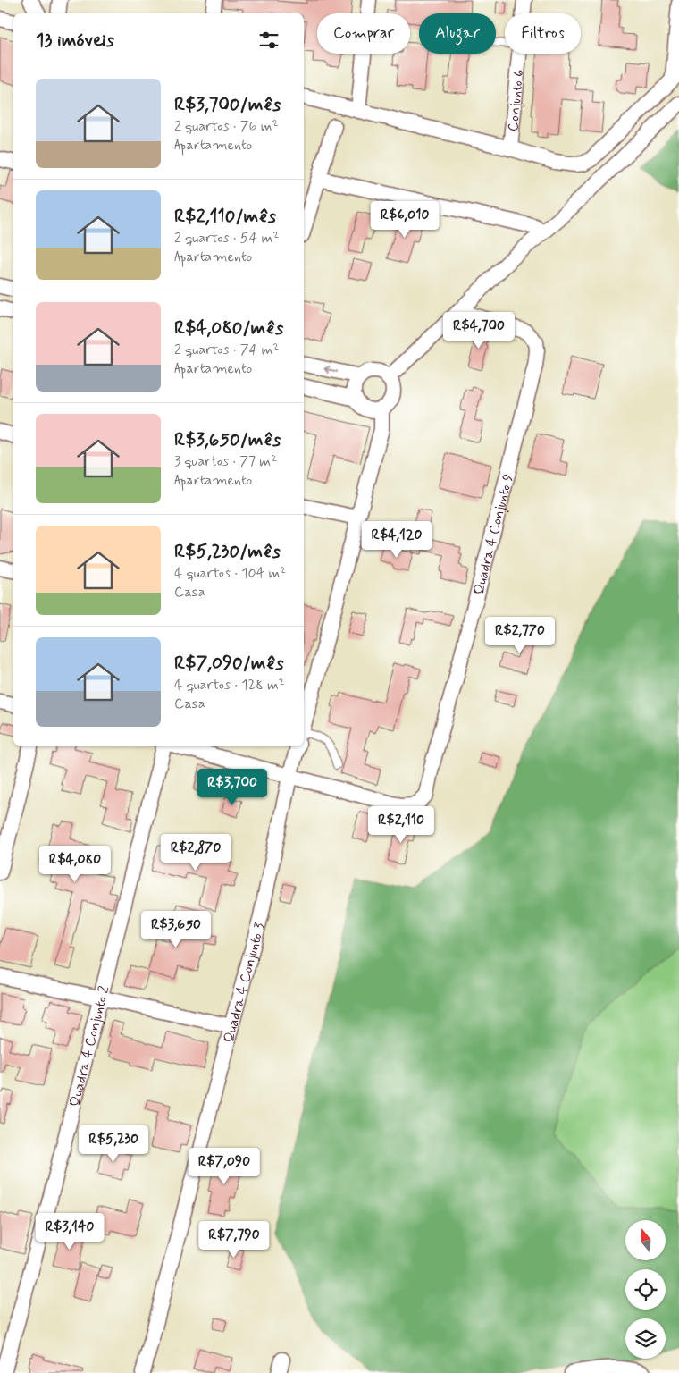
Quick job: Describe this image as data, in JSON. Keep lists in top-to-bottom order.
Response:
{
  "streets": {
    "street": [
      "Conjunto 6",
      "Quadra 4 Conjunto 9",
      "Quadra 4 Conjunto 3",
      "Quadra 4 Conjunto 2"
    ]
  },
  "crossings": [
    ["Quadra 4 Conjunto 9", "Quadra 4 Conjunto 3"]
  ],
  "north": "top",
  "page": {
    "chip": ["Comprar", "Alugar", "Filtros"],
    "heading": "13 imóveis",
    "list": [
      {
        "name": "R$3,700/mês",
        "note": "2 quartos · 76 m² · Apartamento"
      },
      {
        "name": "R$2,110/mês",
        "note": "2 quartos · 54 m² · Apartamento"
      },
      {
        "name": "R$4,080/mês",
        "note": "2 quartos · 74 m² · Apartamento"
      },
      {
        "name": "R$3,650/mês",
        "note": "3 quartos · 77 m² · Apartamento"
      },
      {
        "name": "R$5,230/mês",
        "note": "4 quartos · 104 m² · Casa"
      },
      {
        "name": "R$7,090/mês",
        "note": "4 quartos · 128 m² · Casa"
      }
    ],
    "price": [
      "R$6,010",
      "R$4,700",
      "R$4,120",
      "R$2,770",
      "R$3,700",
      "R$2,110",
      "R$2,870",
      "R$4,080",
      "R$3,650",
      "R$5,230",
      "R$7,090",
      "R$3,140",
      "R$7,790"
    ]
  }
}
